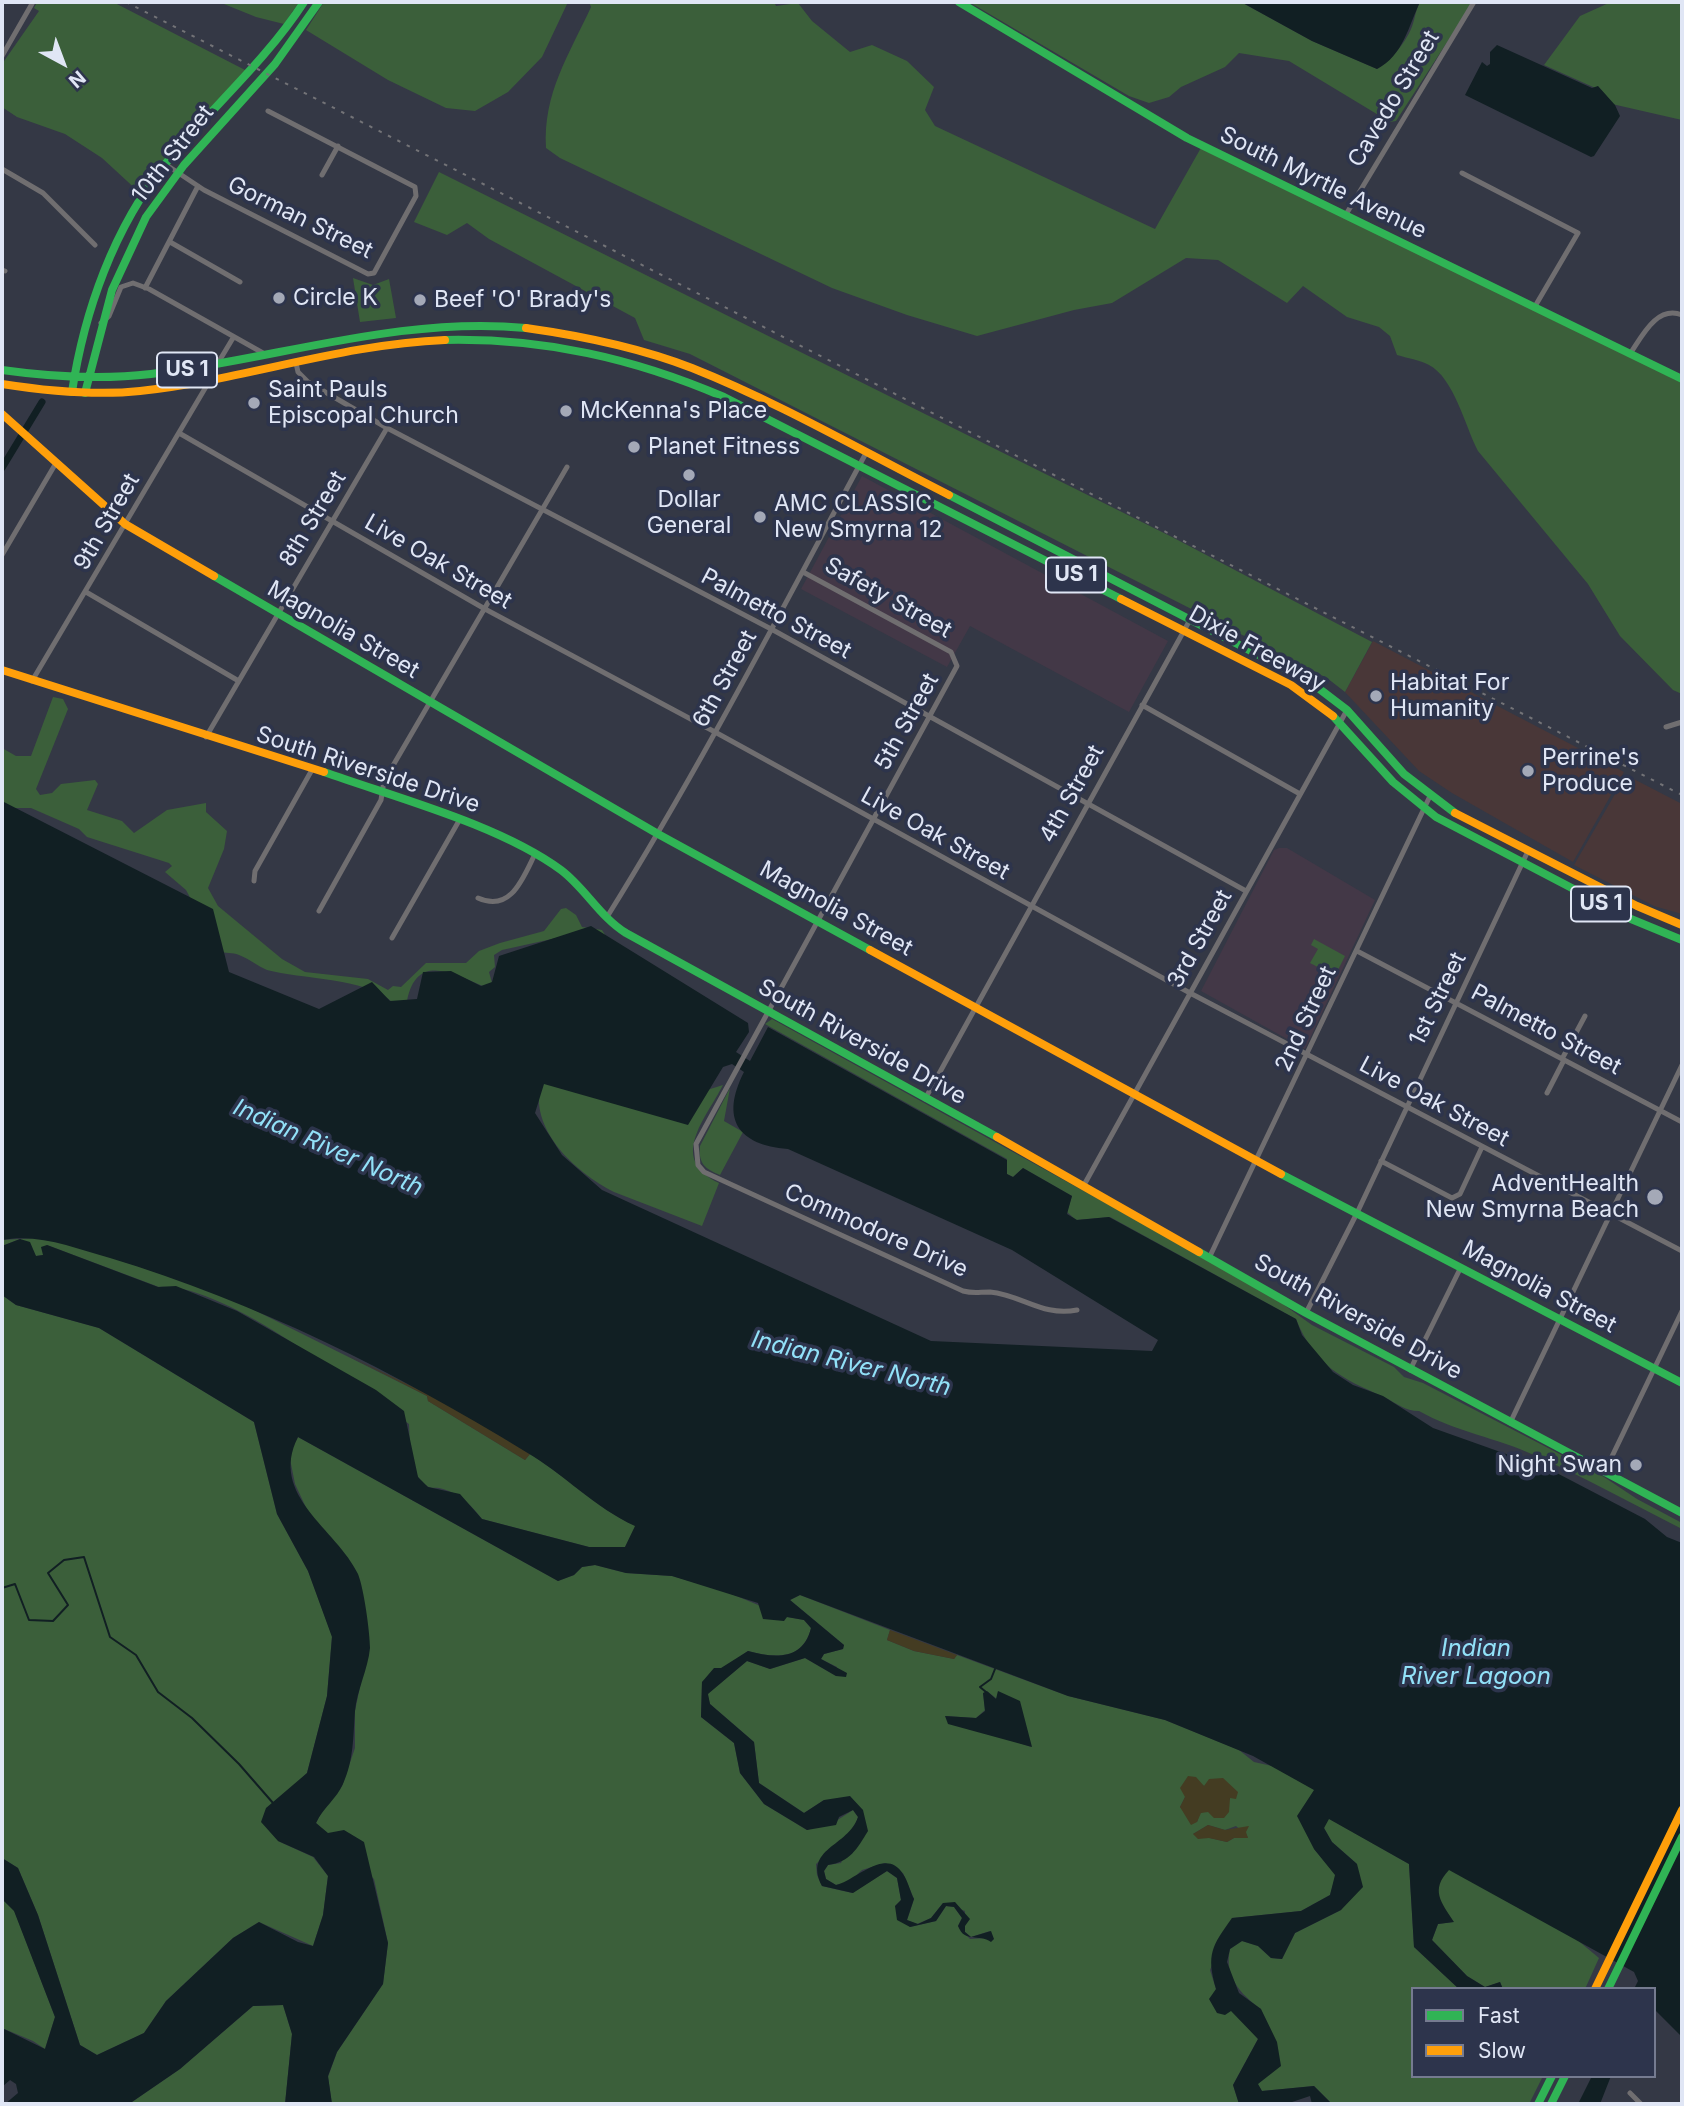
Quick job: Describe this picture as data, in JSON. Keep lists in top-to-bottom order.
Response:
{
  "streets": {
    "street": [
      "Cavedo Street",
      "10th Street",
      "South Myrtle Avenue",
      "Gorman Street",
      "US 1",
      "8th Street",
      "9th Street",
      "Live Oak Street",
      "Safety Street",
      "Palmetto Street",
      "Magnolia Street",
      "Dixie Freeway",
      "6th Street",
      "5th Street",
      "South Riverside Drive",
      "4th Street",
      "3rd Street",
      "1st Street",
      "2nd Street",
      "Commodore Drive"
    ]
  },
  "crossings": [
    ["Cavedo Street", "South Myrtle Avenue"],
    ["10th Street", "Gorman Street"],
    ["10th Street", "US 1"],
    ["US 1", "9th Street"],
    ["US 1", "Palmetto Street"],
    ["US 1", "Dixie Freeway"],
    ["US 1", "6th Street"],
    ["8th Street", "Live Oak Street"],
    ["8th Street", "Palmetto Street"],
    ["8th Street", "Magnolia Street"],
    ["8th Street", "South Riverside Drive"],
    ["9th Street", "Live Oak Street"],
    ["9th Street", "Magnolia Street"],
    ["9th Street", "South Riverside Drive"],
    ["Live Oak Street", "6th Street"],
    ["Live Oak Street", "5th Street"],
    ["Live Oak Street", "4th Street"],
    ["Live Oak Street", "3rd Street"],
    ["Live Oak Street", "1st Street"],
    ["Live Oak Street", "2nd Street"],
    ["Safety Street", "6th Street"],
    ["Safety Street", "5th Street"],
    ["Palmetto Street", "6th Street"],
    ["Palmetto Street", "5th Street"],
    ["Palmetto Street", "4th Street"],
    ["Palmetto Street", "3rd Street"],
    ["Palmetto Street", "1st Street"],
    ["Palmetto Street", "2nd Street"],
    ["Magnolia Street", "6th Street"],
    ["Magnolia Street", "5th Street"],
    ["Magnolia Street", "4th Street"],
    ["Magnolia Street", "3rd Street"],
    ["Magnolia Street", "1st Street"],
    ["Magnolia Street", "2nd Street"],
    ["Dixie Freeway", "6th Street"],
    ["Dixie Freeway", "4th Street"],
    ["Dixie Freeway", "3rd Street"],
    ["Dixie Freeway", "1st Street"],
    ["Dixie Freeway", "2nd Street"],
    ["6th Street", "South Riverside Drive"],
    ["5th Street", "South Riverside Drive"],
    ["5th Street", "Commodore Drive"],
    ["South Riverside Drive", "4th Street"],
    ["South Riverside Drive", "3rd Street"],
    ["South Riverside Drive", "1st Street"],
    ["South Riverside Drive", "2nd Street"]
  ],
  "water": ["Indian River North", "Indian River Lagoon"],
  "places": [
    "Circle K",
    "Beef 'O' Brady's",
    "Saint Pauls Episcopal Church",
    "McKenna's Place",
    "Planet Fitness",
    "Dollar General",
    "AMC CLASSIC New Smyrna 12",
    "Habitat For Humanity",
    "Perrine's Produce",
    "AdventHealth New Smyrna Beach",
    "Night Swan"
  ],
  "legend": ["Fast", "Slow"],
  "north": "bottom right"
}
